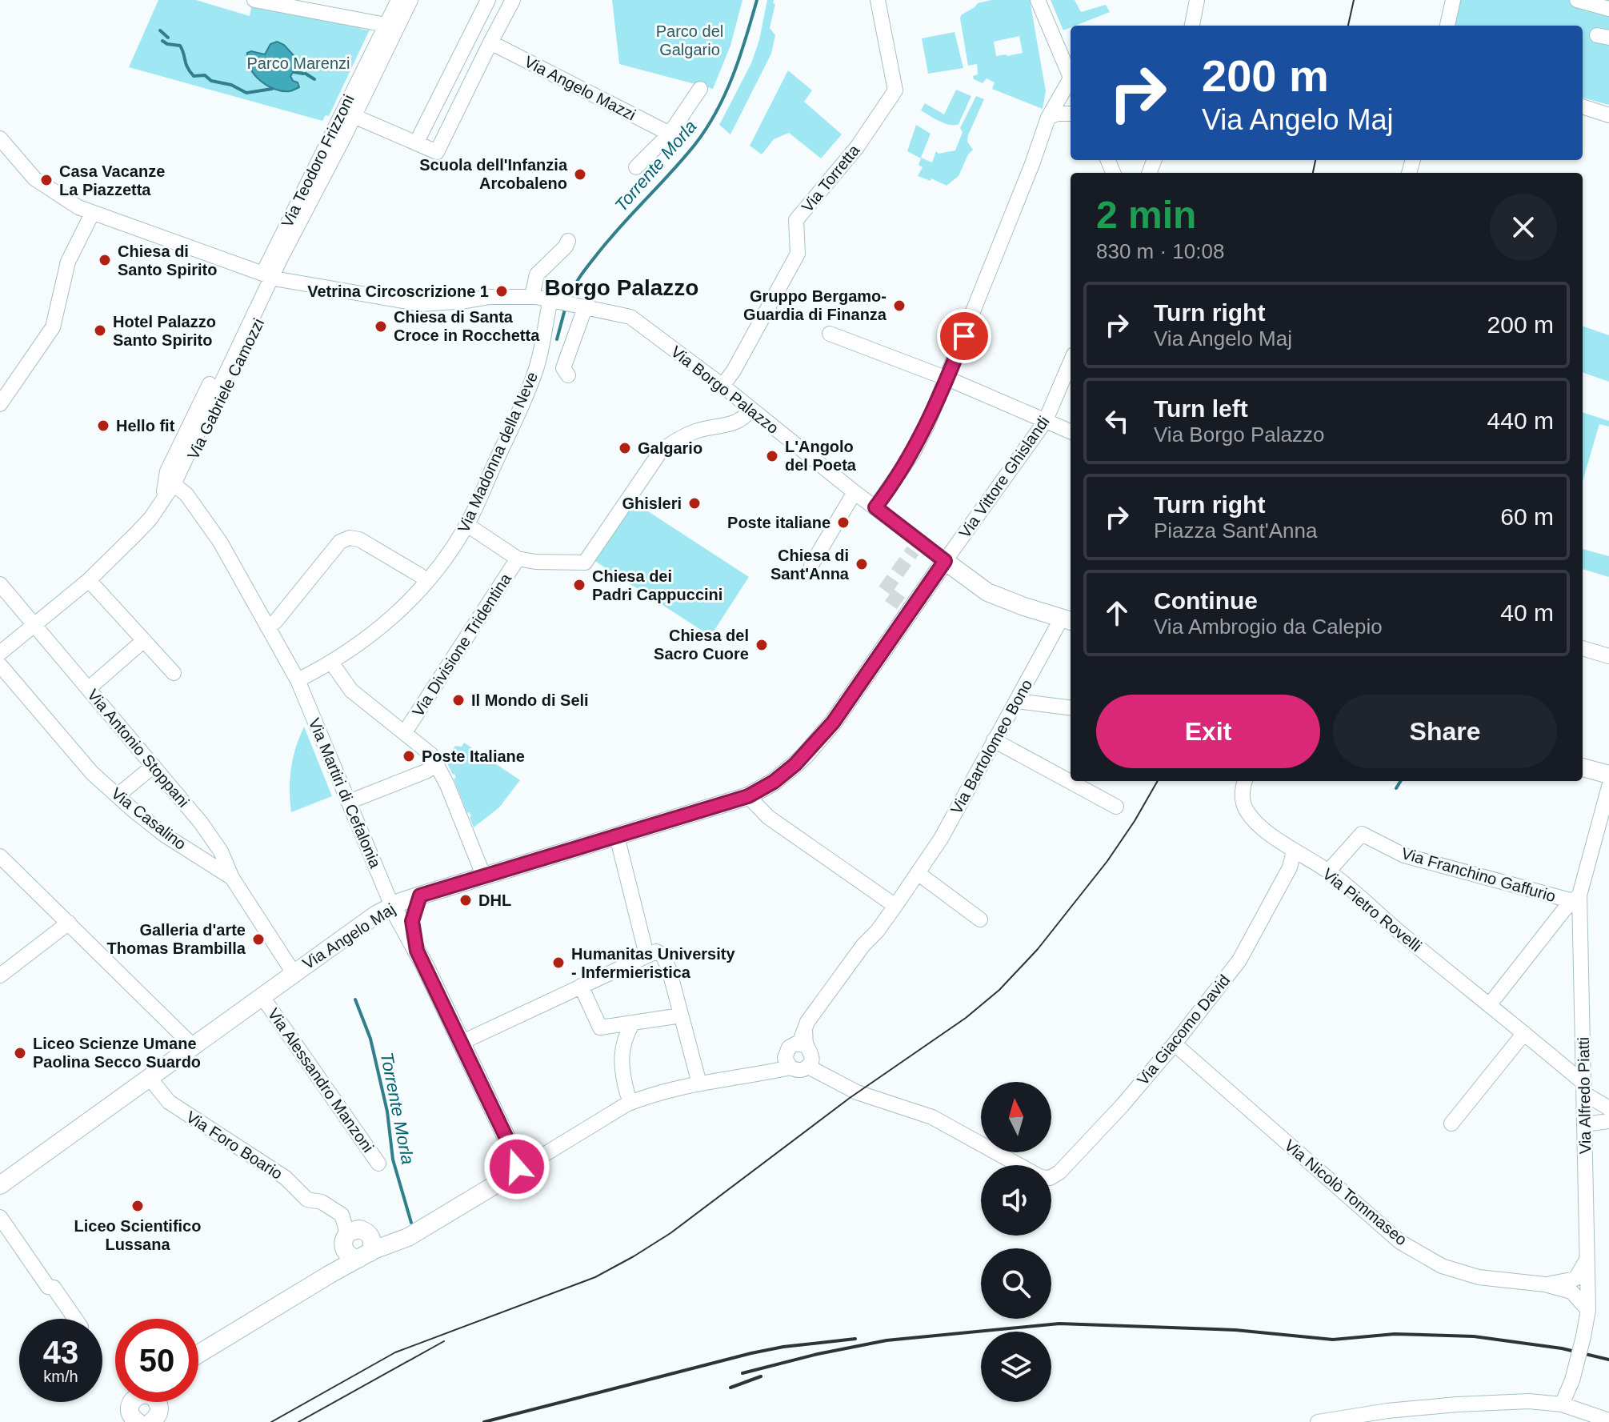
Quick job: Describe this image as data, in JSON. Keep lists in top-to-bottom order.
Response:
{
  "streets": {
    "main road": ["Via Borgo Palazzo", "Via Angelo Maj", "Via Foro Boario"],
    "street": [
      "Via Angelo Mazzi",
      "Via Teodoro Frizzoni",
      "Via Torretta",
      "Via Gabriele Camozzi",
      "Via Madonna della Neve",
      "Via Vittore Ghislandi",
      "Via Divisione Tridentina",
      "Via Bartolomeo Bono",
      "Via Antonio Stoppani",
      "Via Martiri di Cefalonia",
      "Via Casalino",
      "Via Franchino Gaffurio",
      "Via Pietro Rovelli",
      "Via Giacomo David",
      "Via Alessandro Manzoni",
      "Via Alfredo Piatti",
      "Via Nicolò Tommaseo"
    ]
  },
  "crossings": [
    ["Via Torretta", "Via Borgo Palazzo"],
    ["Via Gabriele Camozzi", "Via Borgo Palazzo"],
    ["Via Gabriele Camozzi", "Via Antonio Stoppani"],
    ["Via Borgo Palazzo", "Via Madonna della Neve"],
    ["Via Borgo Palazzo", "Via Vittore Ghislandi"],
    ["Via Borgo Palazzo", "Via Bartolomeo Bono"],
    ["Via Borgo Palazzo", "Via Angelo Maj"],
    ["Via Madonna della Neve", "Via Martiri di Cefalonia"],
    ["Via Vittore Ghislandi", "Via Angelo Maj"],
    ["Via Bartolomeo Bono", "Via Giacomo David"],
    ["Via Antonio Stoppani", "Via Casalino"],
    ["Via Martiri di Cefalonia", "Via Angelo Maj"],
    ["Via Casalino", "Via Angelo Maj"],
    ["Via Franchino Gaffurio", "Via Pietro Rovelli"],
    ["Via Franchino Gaffurio", "Via Alfredo Piatti"],
    ["Via Pietro Rovelli", "Via Giacomo David"],
    ["Via Pietro Rovelli", "Via Alfredo Piatti"],
    ["Via Angelo Maj", "Via Alessandro Manzoni"],
    ["Via Angelo Maj", "Via Foro Boario"],
    ["Via Giacomo David", "Via Nicolò Tommaseo"],
    ["Via Alfredo Piatti", "Via Nicolò Tommaseo"]
  ],
  "districts": ["Borgo Palazzo"],
  "water": ["Torrente Morla"],
  "parks": ["Parco del Galgario", "Parco Marenzi"],
  "places": [
    "Scuola dell'Infanzia Arcobaleno",
    "Casa Vacanze La Piazzetta",
    "Chiesa di Santo Spirito",
    "Vetrina Circoscrizione 1",
    "Gruppo Bergamo- Guardia di Finanza",
    "Chiesa di Santa Croce in Rocchetta",
    "Hotel Palazzo Santo Spirito",
    "Hello fit",
    "Galgario",
    "L'Angolo del Poeta",
    "Ghisleri",
    "Poste italiane",
    "Chiesa di Sant'Anna",
    "Chiesa dei Padri Cappuccini",
    "Chiesa del Sacro Cuore",
    "Il Mondo di Seli",
    "Poste Italiane",
    "DHL",
    "Galleria d'arte Thomas Brambilla",
    "Humanitas University - Infermieristica",
    "Liceo Scienze Umane Paolina Secco Suardo",
    "Liceo Scientifico Lussana"
  ],
  "north": "top",
  "page": {
    "turn": ["200 m", "Via Angelo Maj"],
    "heading": ["2 min", "830 m · 10:08"],
    "list": [
      {
        "name": "Turn right",
        "note": "Via Angelo Maj",
        "value": "200 m"
      },
      {
        "name": "Turn left",
        "note": "Via Borgo Palazzo",
        "value": "440 m"
      },
      {
        "name": "Turn right",
        "note": "Piazza Sant'Anna",
        "value": "60 m"
      },
      {
        "name": "Continue",
        "note": "Via Ambrogio da Calepio",
        "value": "40 m"
      }
    ],
    "buttons": ["Exit", "Share"],
    "speed": "43 km/h",
    "limit": "50"
  }
}
